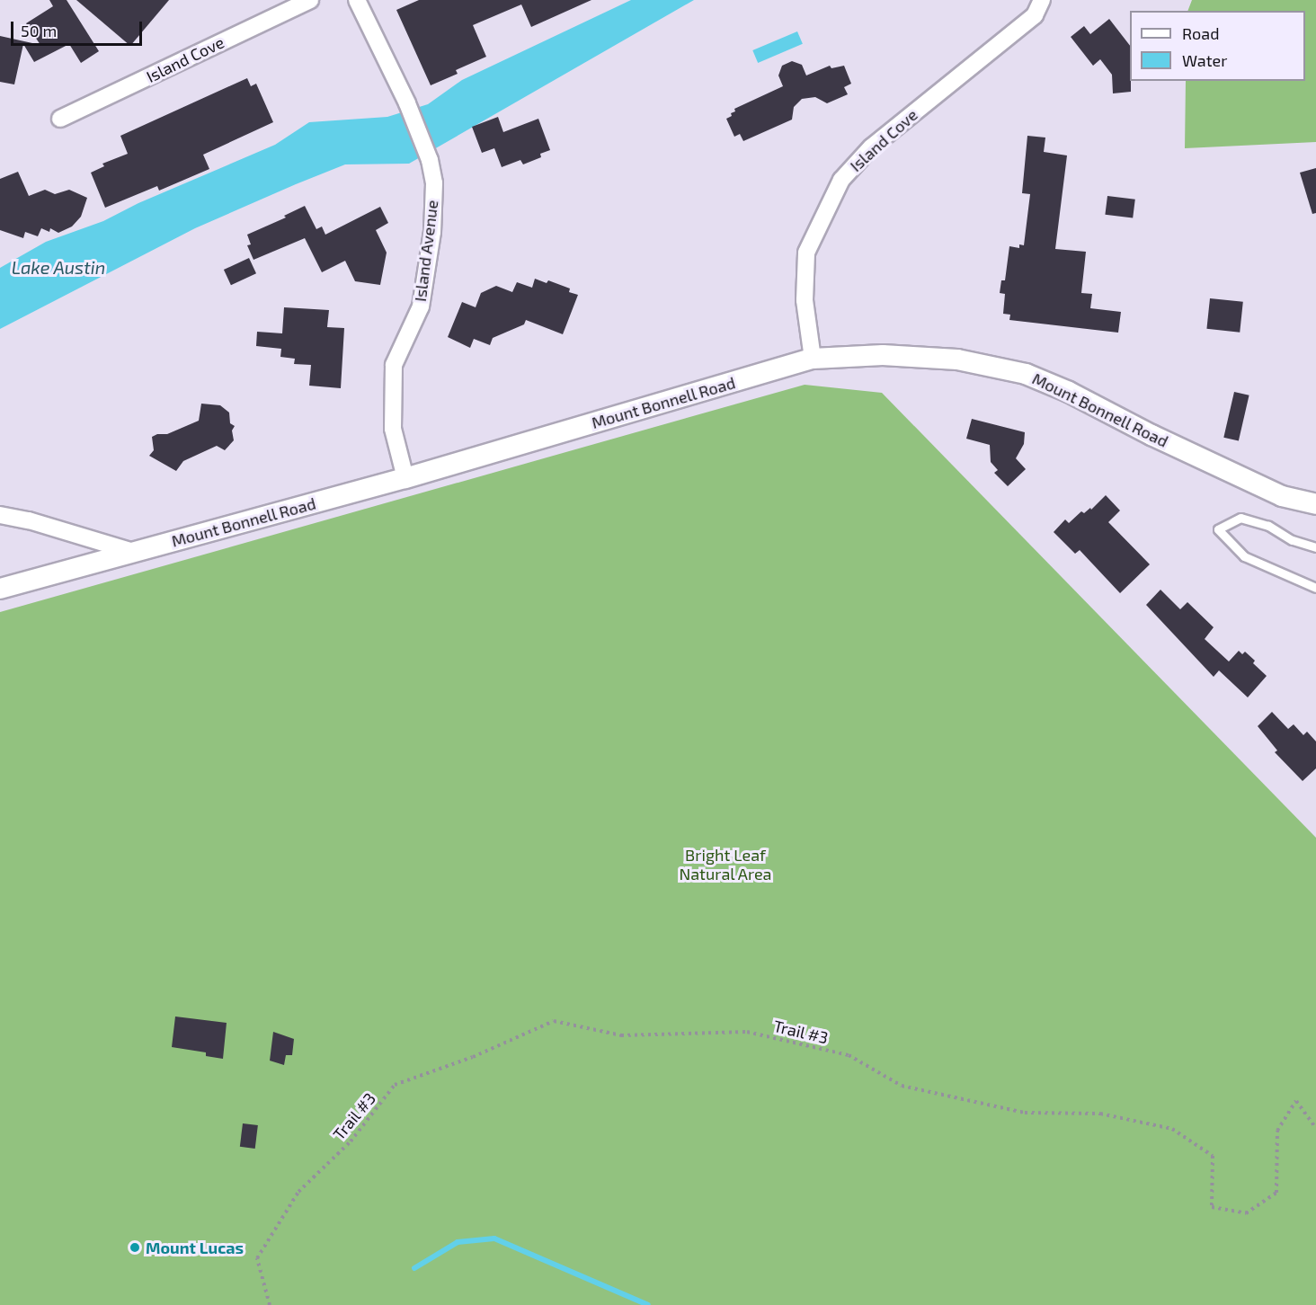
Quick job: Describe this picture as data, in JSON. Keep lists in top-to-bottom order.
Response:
{
  "streets": {
    "street": ["Island Cove", "Island Avenue", "Mount Bonnell Road"],
    "path": ["Trail #3"]
  },
  "crossings": [
    ["Island Cove", "Mount Bonnell Road"],
    ["Island Avenue", "Mount Bonnell Road"]
  ],
  "water": ["Lake Austin"],
  "parks": ["Bright Leaf Natural Area"],
  "places": ["Mount Lucas"],
  "legend": ["Road", "Water"],
  "scale_bar": "50 m"
}
